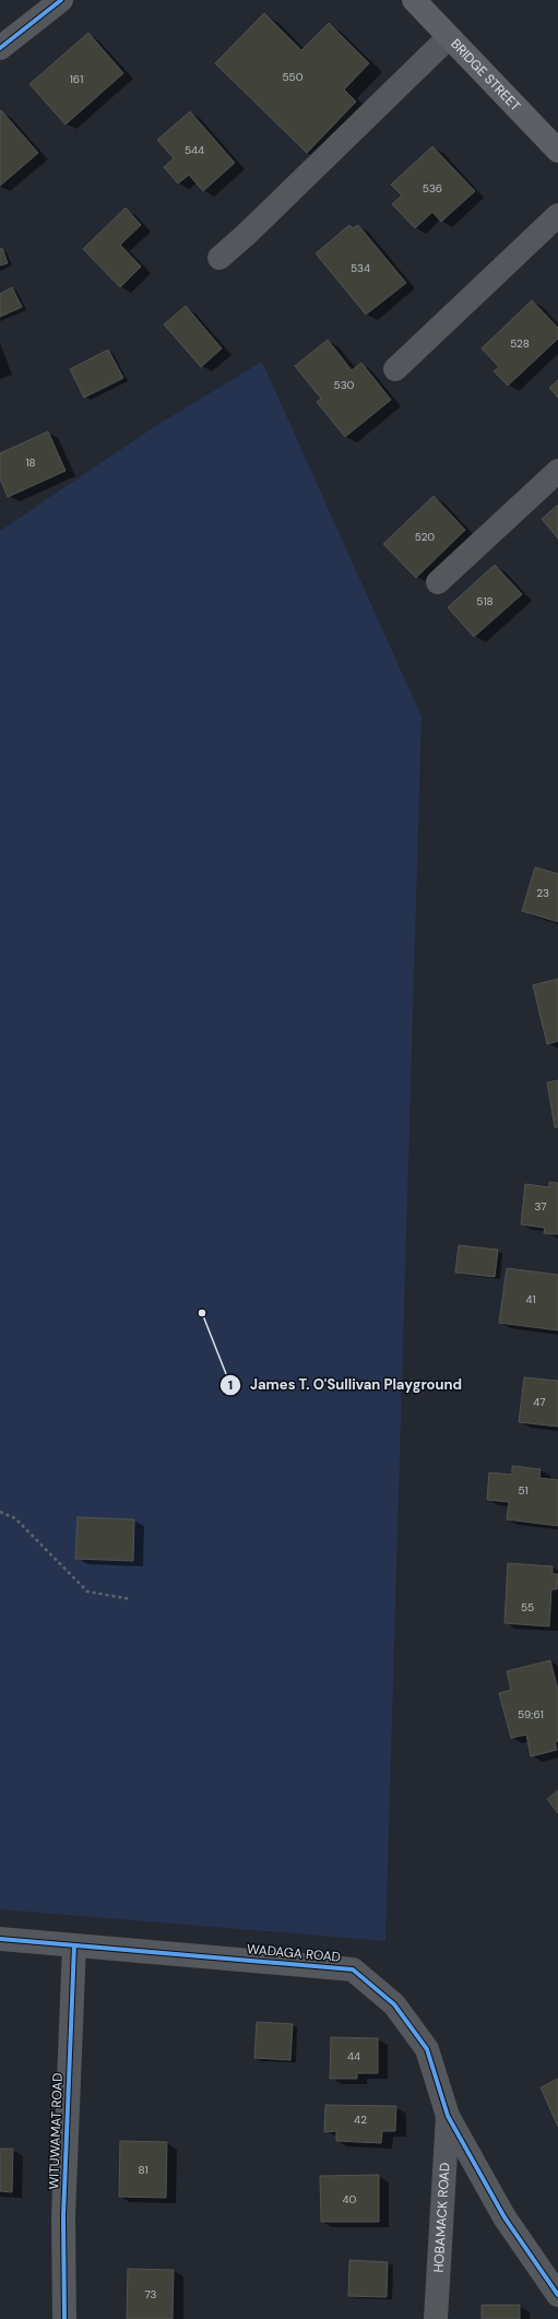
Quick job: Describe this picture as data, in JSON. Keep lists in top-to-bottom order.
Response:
{
  "streets": {
    "main road": ["BRIDGE STREET"],
    "street": ["WADAGA ROAD", "WITUWAMAT ROAD", "HOBAMACK ROAD"]
  },
  "crossings": [
    ["WADAGA ROAD", "WITUWAMAT ROAD"],
    ["WADAGA ROAD", "HOBAMACK ROAD"]
  ],
  "places": ["James T. O'Sullivan Playground"],
  "house_numbers": [
    "550",
    "161",
    "544",
    "536",
    "534",
    "528",
    "530",
    "18",
    "520",
    "518",
    "23",
    "37",
    "41",
    "47",
    "51",
    "55",
    "59;61",
    "44",
    "42",
    "81",
    "40",
    "73"
  ]
}
